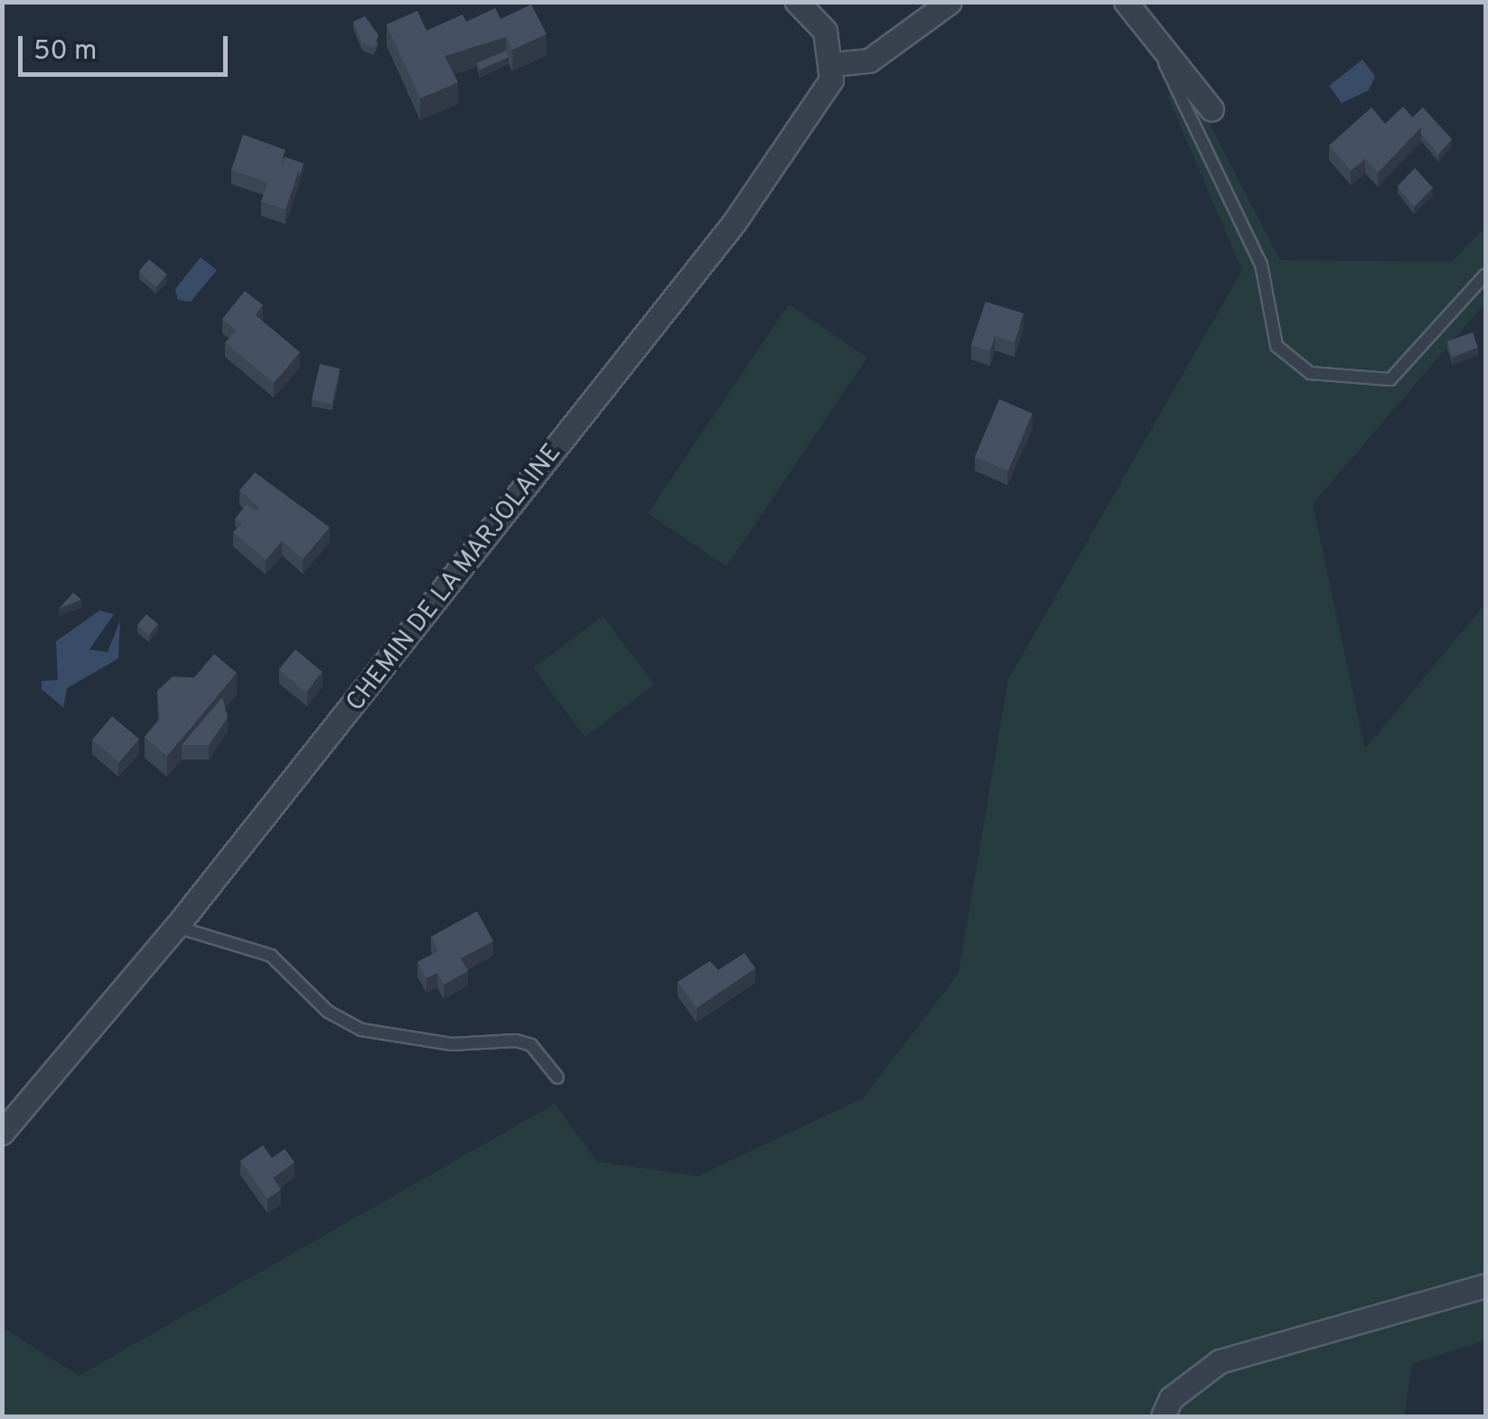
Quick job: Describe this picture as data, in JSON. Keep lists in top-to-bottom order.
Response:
{
  "streets": {
    "street": ["CHEMIN DE LA MARJOLAINE"]
  },
  "scale_bar": "50 m"
}
